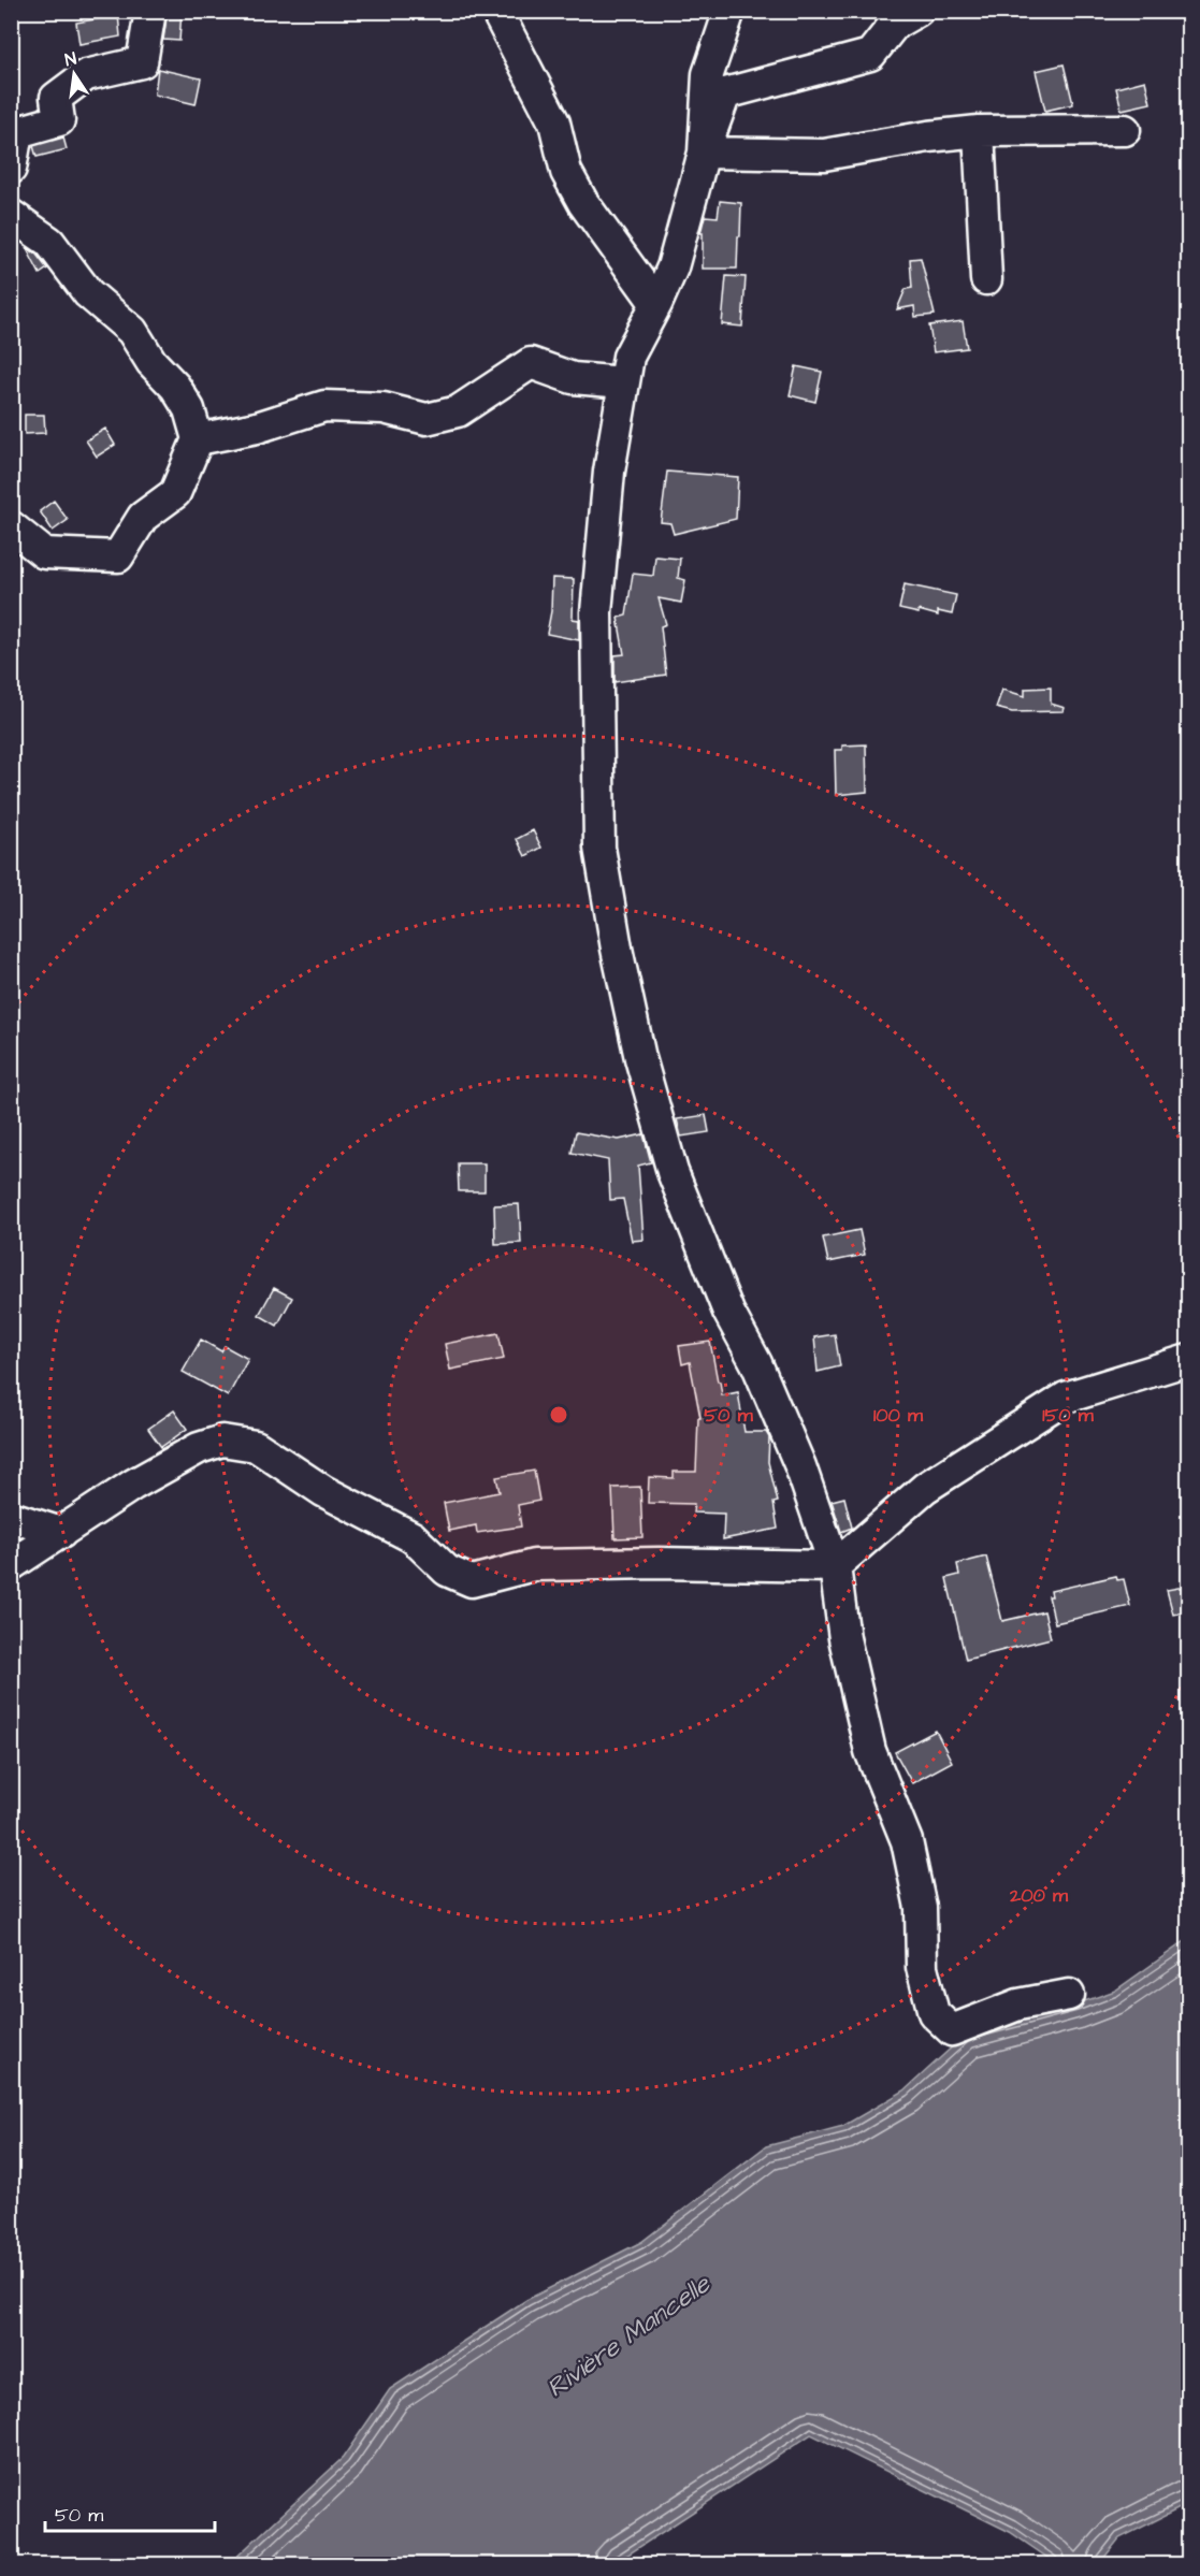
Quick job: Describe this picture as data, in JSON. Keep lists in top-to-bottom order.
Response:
{
  "water": ["Rivière Mancelle"],
  "scale_bar": "50 m",
  "north": "top",
  "rings": [
    "50 m",
    "100 m",
    "150 m",
    "200 m"
  ]
}
